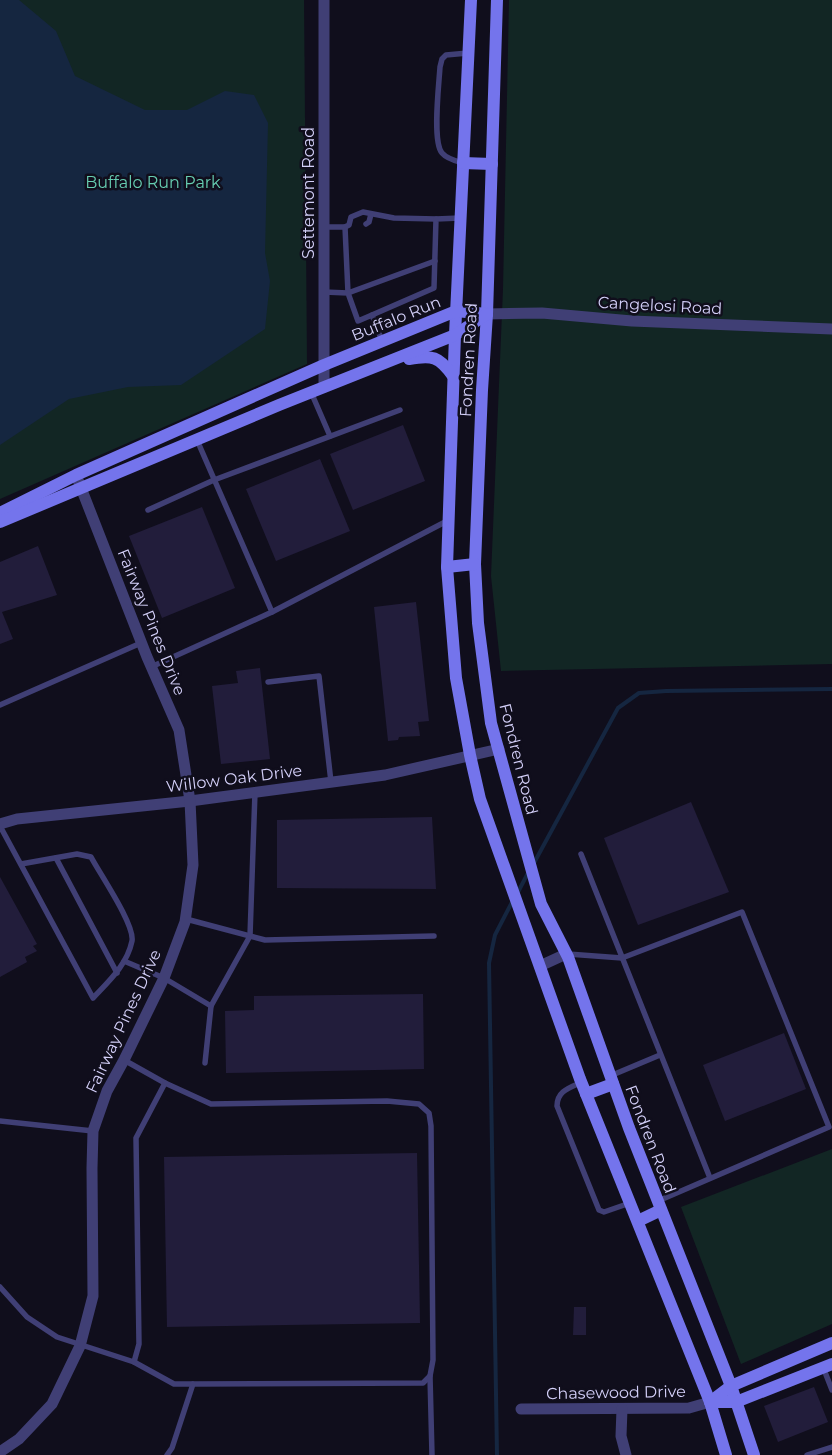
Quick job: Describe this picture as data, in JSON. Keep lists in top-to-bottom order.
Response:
{
  "streets": {
    "main road": ["Buffalo Run", "Fondren Road", "Chasewood Drive"],
    "street": [
      "Settemont Road",
      "Cangelosi Road",
      "Fairway Pines Drive",
      "Willow Oak Drive"
    ]
  },
  "crossings": [
    ["Settemont Road", "Buffalo Run"],
    ["Cangelosi Road", "Buffalo Run"],
    ["Cangelosi Road", "Fondren Road"],
    ["Buffalo Run", "Fondren Road"],
    ["Buffalo Run", "Fairway Pines Drive"],
    ["Fondren Road", "Willow Oak Drive"],
    ["Fondren Road", "Chasewood Drive"],
    ["Fairway Pines Drive", "Willow Oak Drive"]
  ],
  "parks": ["Buffalo Run Park"]
}
